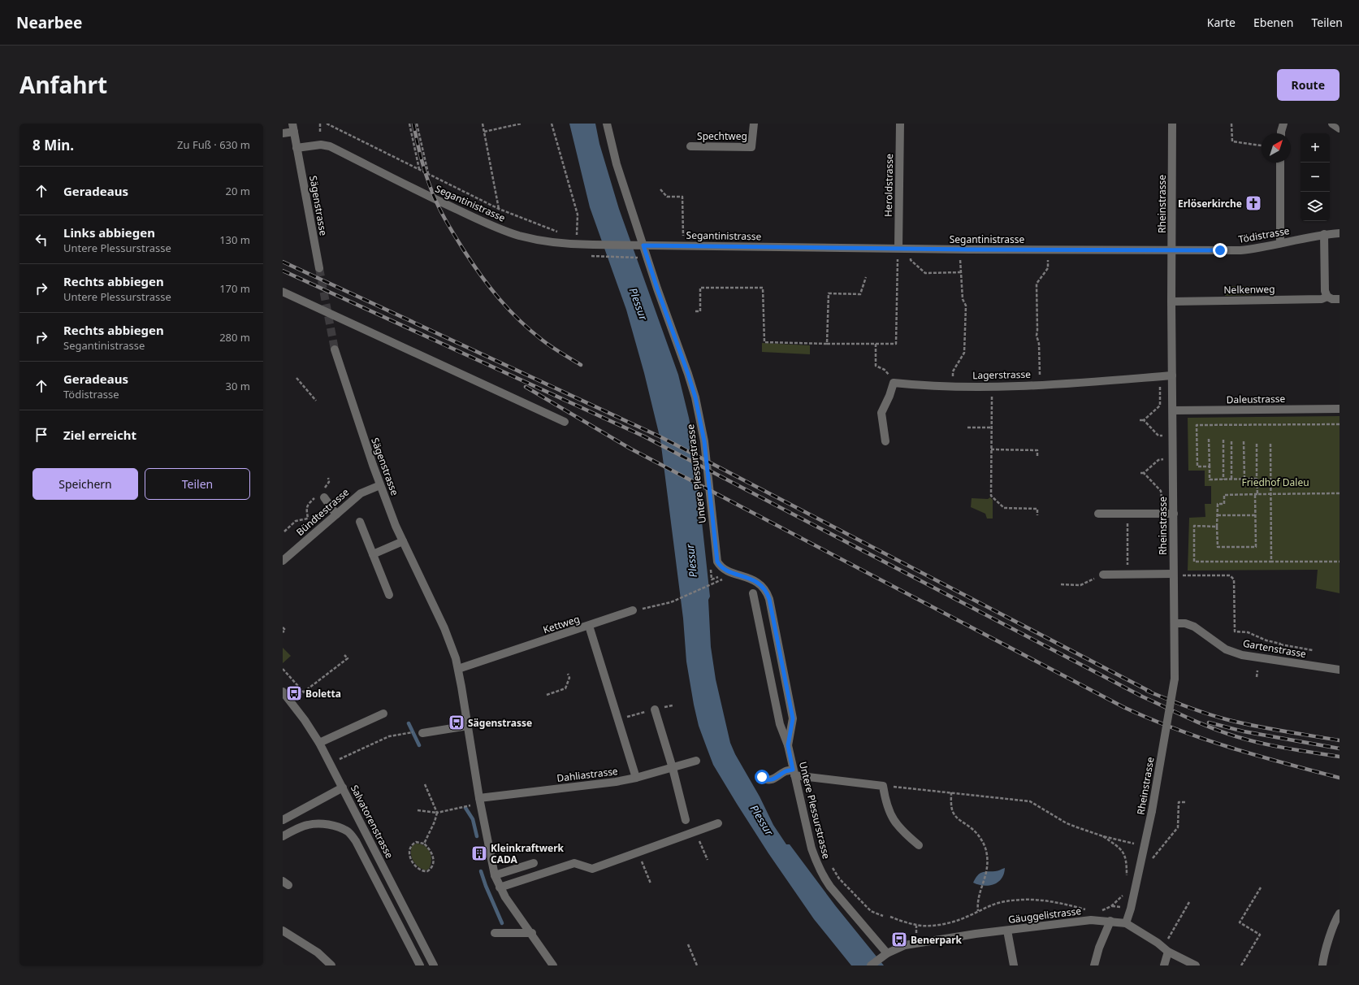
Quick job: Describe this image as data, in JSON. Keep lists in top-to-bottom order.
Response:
{
  "streets": {
    "street": [
      "Spechtweg",
      "Heroldstrasse",
      "Segantinistrasse",
      "Rheinstrasse",
      "Sägenstrasse",
      "Tödistrasse",
      "Nelkenweg",
      "Lagerstrasse",
      "Daleustrasse",
      "Untere Plessurstrasse",
      "Bündtestrasse",
      "Kettweg",
      "Gartenstrasse",
      "Dahliastrasse",
      "Salvatorenstrasse",
      "Gäuggelistrasse"
    ]
  },
  "crossings": [
    ["Heroldstrasse", "Segantinistrasse"],
    ["Segantinistrasse", "Rheinstrasse"],
    ["Segantinistrasse", "Sägenstrasse"],
    ["Segantinistrasse", "Tödistrasse"],
    ["Segantinistrasse", "Untere Plessurstrasse"],
    ["Rheinstrasse", "Tödistrasse"],
    ["Rheinstrasse", "Nelkenweg"],
    ["Rheinstrasse", "Lagerstrasse"],
    ["Rheinstrasse", "Daleustrasse"],
    ["Rheinstrasse", "Gartenstrasse"],
    ["Rheinstrasse", "Gäuggelistrasse"],
    ["Sägenstrasse", "Bündtestrasse"],
    ["Sägenstrasse", "Kettweg"],
    ["Sägenstrasse", "Dahliastrasse"],
    ["Untere Plessurstrasse", "Gäuggelistrasse"]
  ],
  "water": ["Plessur"],
  "parks": ["Friedhof Daleu"],
  "places": {
    "church": ["Erlöserkirche"],
    "bus stop": ["Boletta", "Sägenstrasse", "Benerpark"],
    "building": ["Kleinkraftwerk CADA"]
  },
  "north": "top right",
  "page": {
    "header": "Nearbee",
    "nav": ["Karte", "Ebenen", "Teilen"],
    "title": "Anfahrt",
    "buttons": [
      "Route",
      ["Speichern", "Teilen"]
    ],
    "heading": ["8 Min.", "Zu Fuß · 630 m"],
    "map_buttons": ["+", "−"],
    "list": [
      ["Geradeaus", "20 m"],
      ["Links abbiegen", "Untere Plessurstrasse", "130 m"],
      ["Rechts abbiegen", "Untere Plessurstrasse", "170 m"],
      ["Rechts abbiegen", "Segantinistrasse", "280 m"],
      ["Geradeaus", "Tödistrasse", "30 m"],
      "Ziel erreicht"
    ]
  }
}
